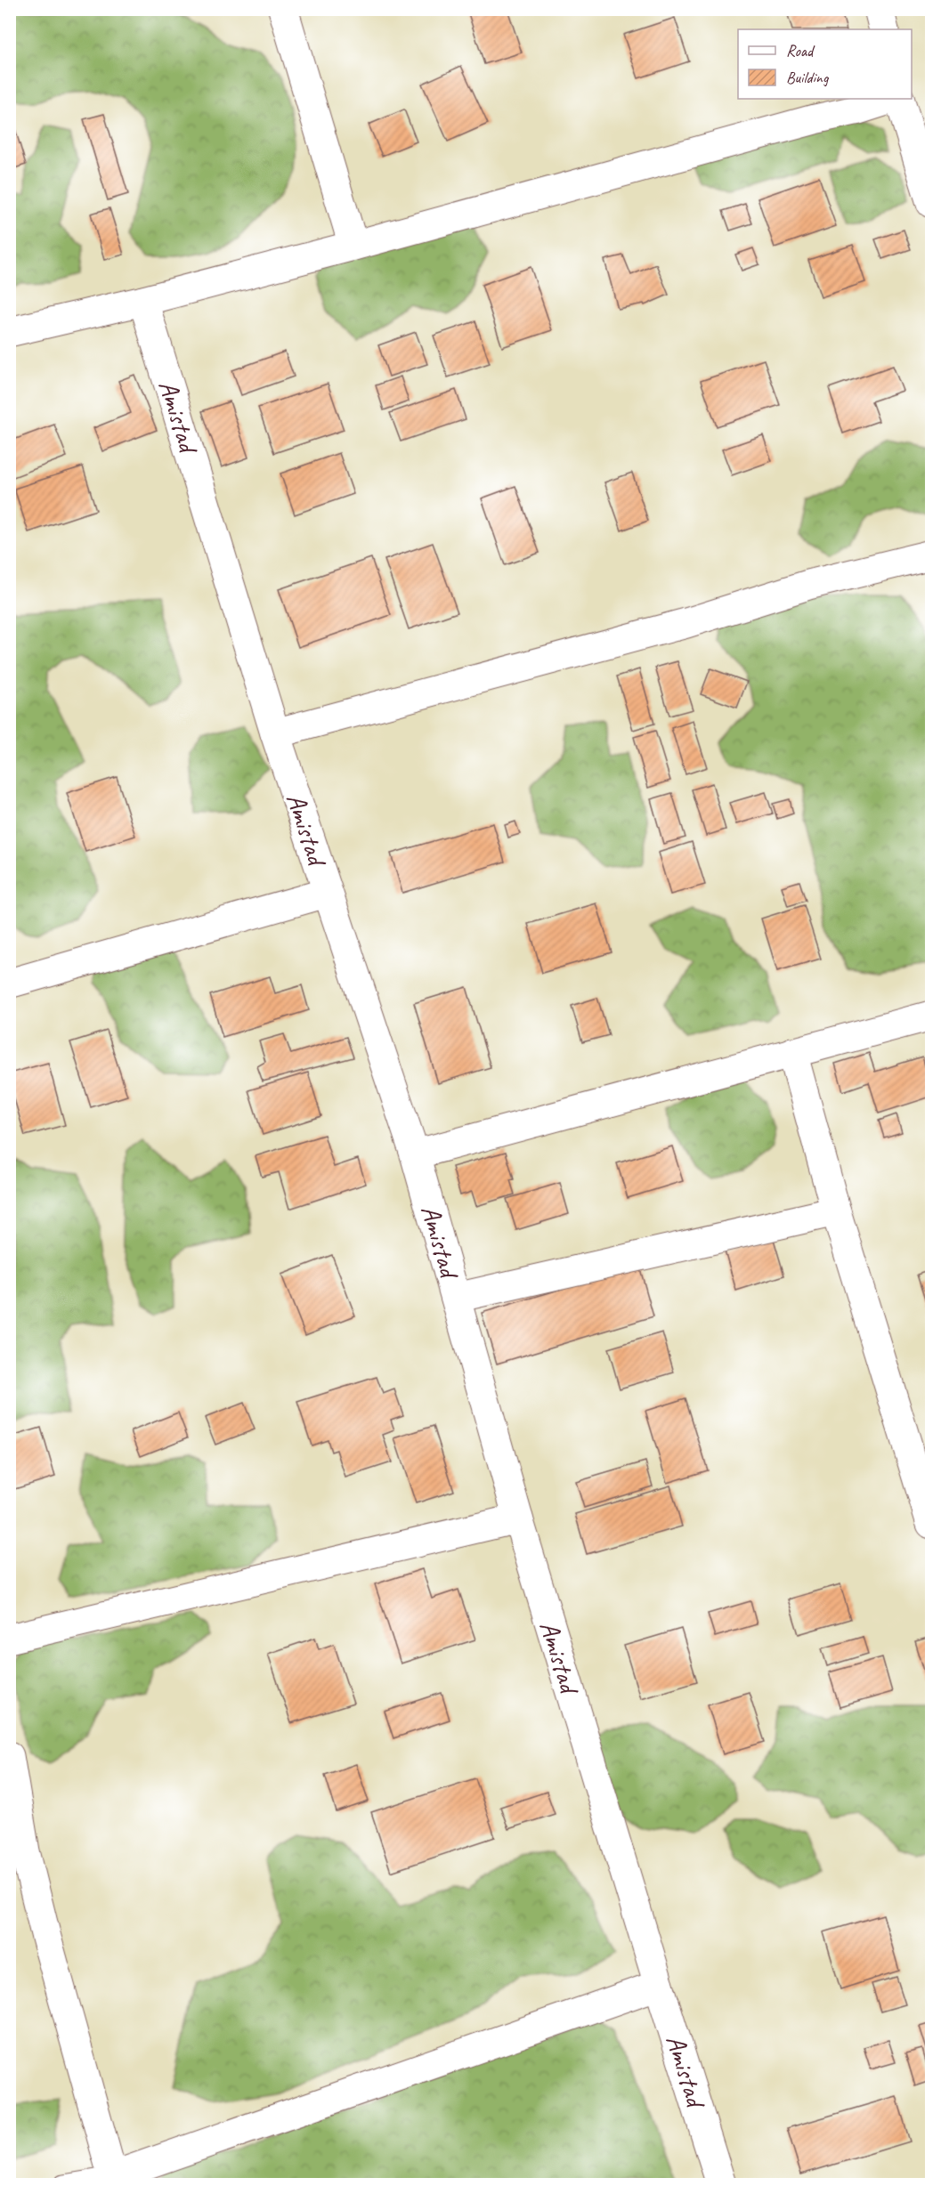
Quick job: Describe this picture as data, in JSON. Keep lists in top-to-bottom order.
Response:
{
  "streets": {
    "street": ["Amistad"]
  },
  "legend": ["Road", "Building"]
}
